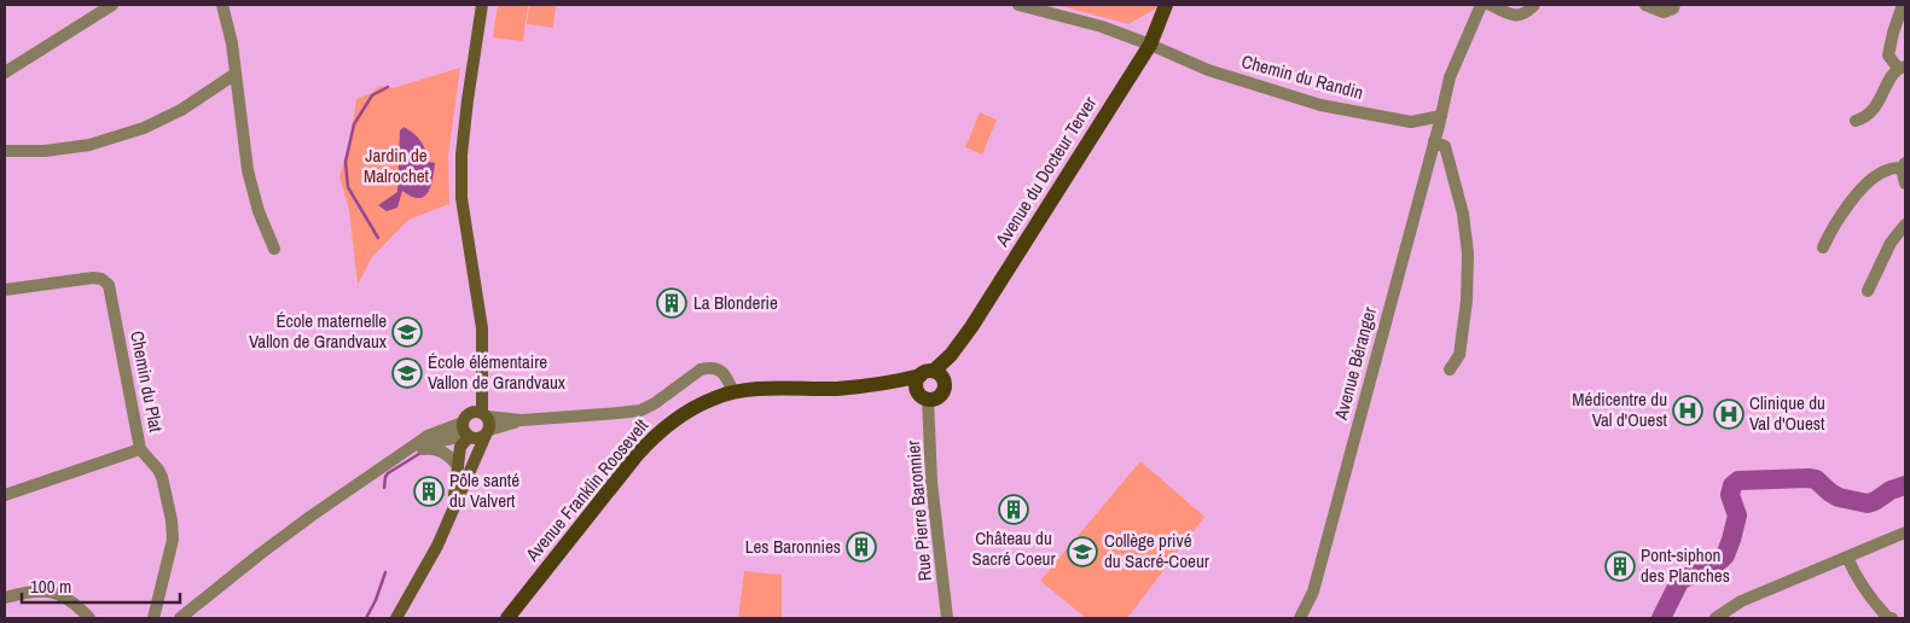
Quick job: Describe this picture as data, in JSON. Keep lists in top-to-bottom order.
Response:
{
  "streets": {
    "main road": ["Avenue du Docteur Terver", "Avenue Franklin Roosevelt"],
    "street": [
      "Chemin du Randin",
      "Avenue Béranger",
      "Chemin du Plat",
      "Rue Pierre Baronnier"
    ]
  },
  "crossings": [
    ["Chemin du Randin", "Avenue du Docteur Terver"],
    ["Chemin du Randin", "Avenue Béranger"],
    ["Avenue du Docteur Terver", "Avenue Franklin Roosevelt"],
    ["Avenue du Docteur Terver", "Rue Pierre Baronnier"],
    ["Avenue Franklin Roosevelt", "Rue Pierre Baronnier"]
  ],
  "parks": ["Jardin de Malrochet"],
  "places": {
    "building": [
      "La Blonderie",
      "Pôle santé du Valvert",
      "Château du Sacré Coeur",
      "Les Baronnies",
      "Pont-siphon des Planches"
    ],
    "school or university": ["École maternelle Vallon de Grandvaux", "École élémentaire Vallon de Grandvaux", "Collège privé du Sacré-Coeur"],
    "hospital": ["Médicentre du Val d'Ouest", "Clinique du Val d'Ouest"]
  },
  "scale_bar": "100 m"
}
